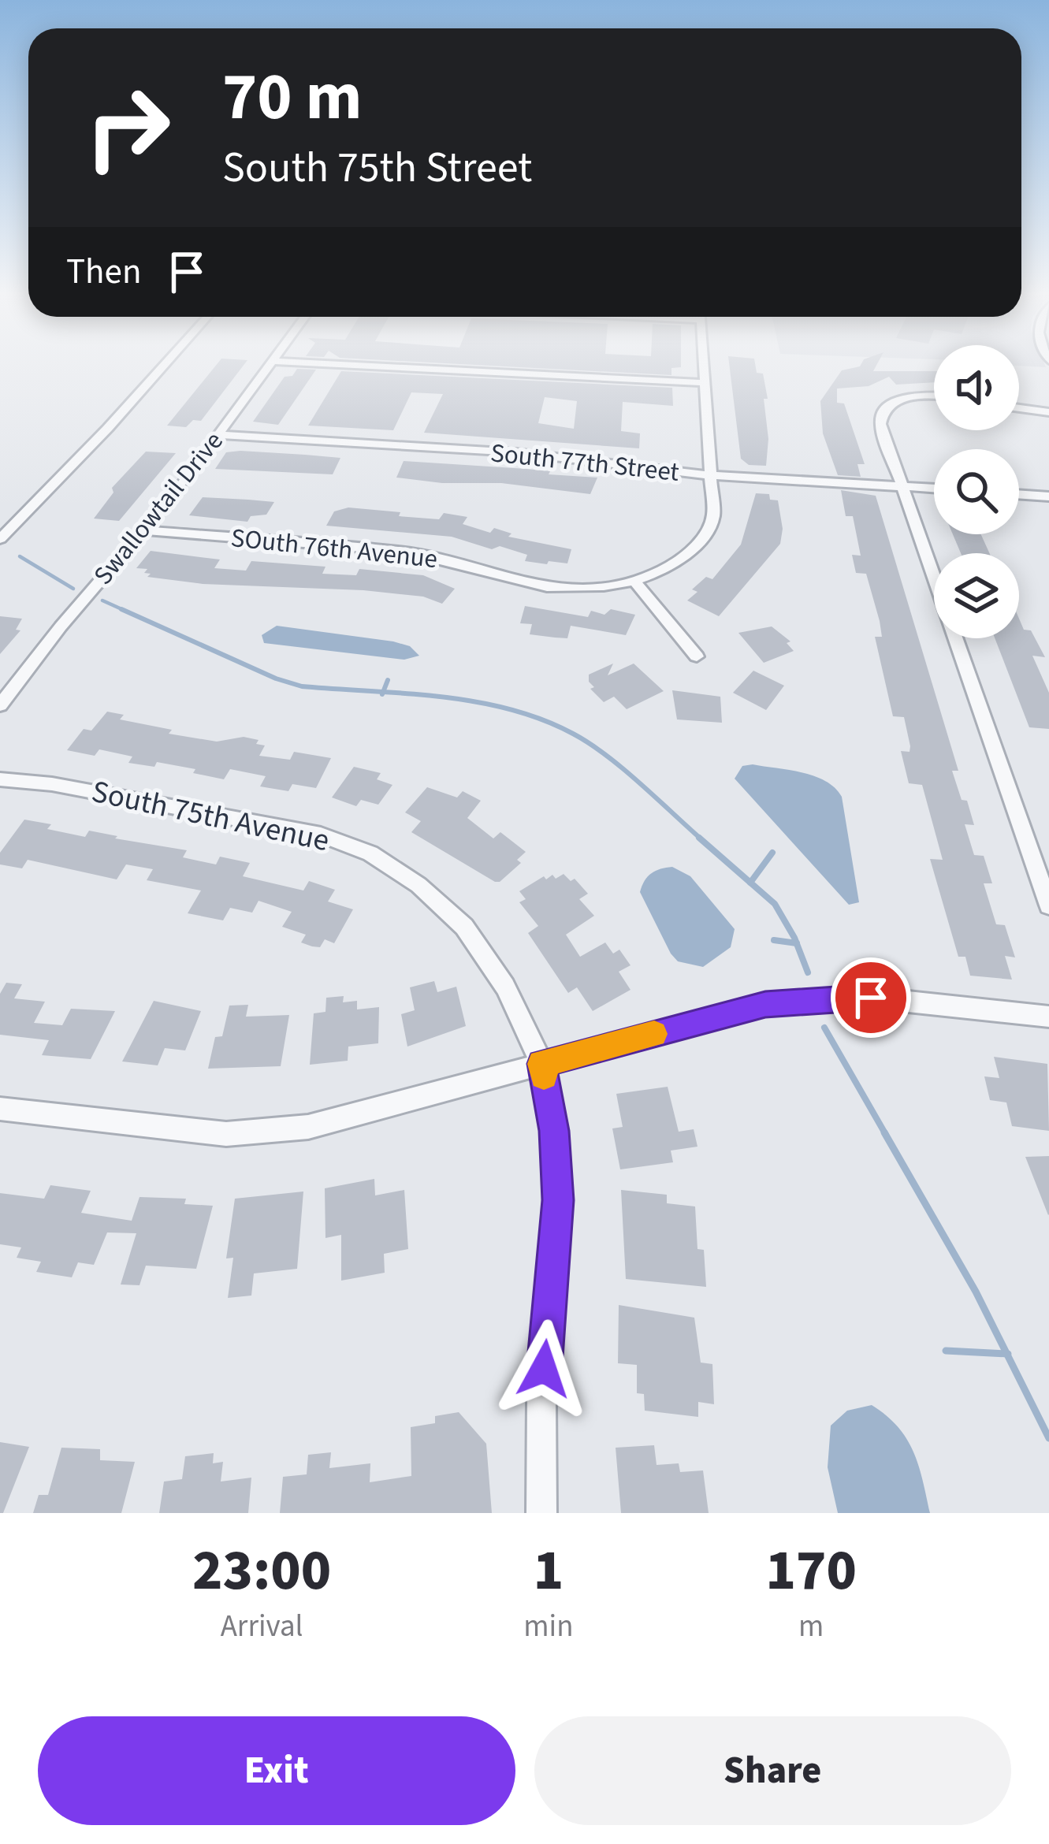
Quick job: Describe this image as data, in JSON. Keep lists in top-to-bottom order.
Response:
{
  "streets": {
    "street": [
      "South 77th Street",
      "Swallowtail Drive",
      "SOuth 76th Avenue",
      "South 75th Avenue"
    ]
  },
  "crossings": [
    ["South 77th Street", "Swallowtail Drive"],
    ["South 77th Street", "SOuth 76th Avenue"],
    ["Swallowtail Drive", "SOuth 76th Avenue"]
  ],
  "page": {
    "turn": ["70 m", "South 75th Street"],
    "then": "Then",
    "eta": [
      "23:00",
      "Arrival",
      "1",
      "min",
      "170",
      "m"
    ],
    "buttons": ["Exit", "Share"]
  }
}
